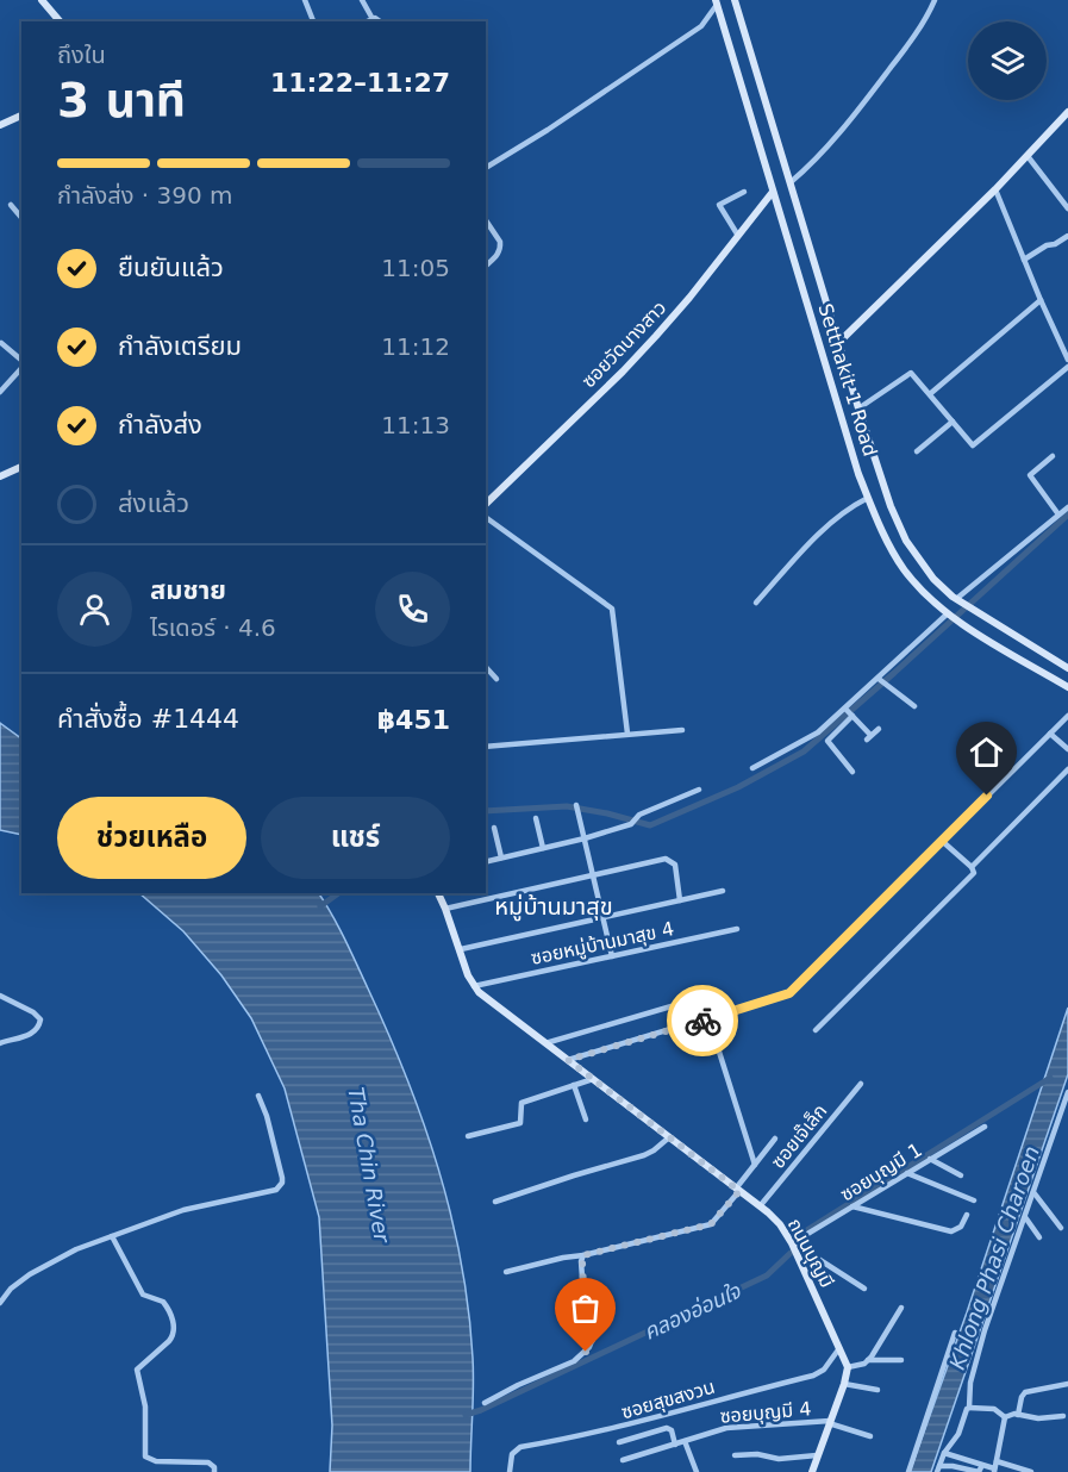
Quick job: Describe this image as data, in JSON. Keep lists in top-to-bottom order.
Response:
{
  "streets": {
    "main road": ["ซอยวัดนางสาว", "Setthakit 1 Road", "ถนนบุญมี"],
    "street": [
      "ซอยหมู่บ้านมาสุข 4",
      "ซอยเจ๊เล็ก",
      "ซอยบุญมี 1",
      "ซอยสุขสงวน",
      "ซอยบุญมี 4"
    ]
  },
  "crossings": [
    ["ซอยวัดนางสาว", "Setthakit 1 Road"],
    ["ซอยหมู่บ้านมาสุข 4", "ถนนบุญมี"],
    ["ซอยเจ๊เล็ก", "ถนนบุญมี"],
    ["ซอยบุญมี 1", "ถนนบุญมี"],
    ["ถนนบุญมี", "ซอยสุขสงวน"]
  ],
  "districts": ["หมู่บ้านมาสุข"],
  "water": ["Tha Chin River", "Khlong Phasi Charoen", "คลองอ่อนใจ"],
  "page": {
    "heading": ["3 นาที", "ถึงใน", "11:22–11:27"],
    "panel": [
      "สมชาย",
      "ไรเดอร์ · 4.6",
      "คำสั่งซื้อ #1444",
      "฿451"
    ],
    "bar": "กำลังส่ง · 390 m",
    "list": [
      ["ยืนยันแล้ว", "11:05"],
      ["กำลังเตรียม", "11:12"],
      ["กำลังส่ง", "11:13"],
      "ส่งแล้ว"
    ],
    "buttons": ["ช่วยเหลือ", "แชร์"]
  }
}
